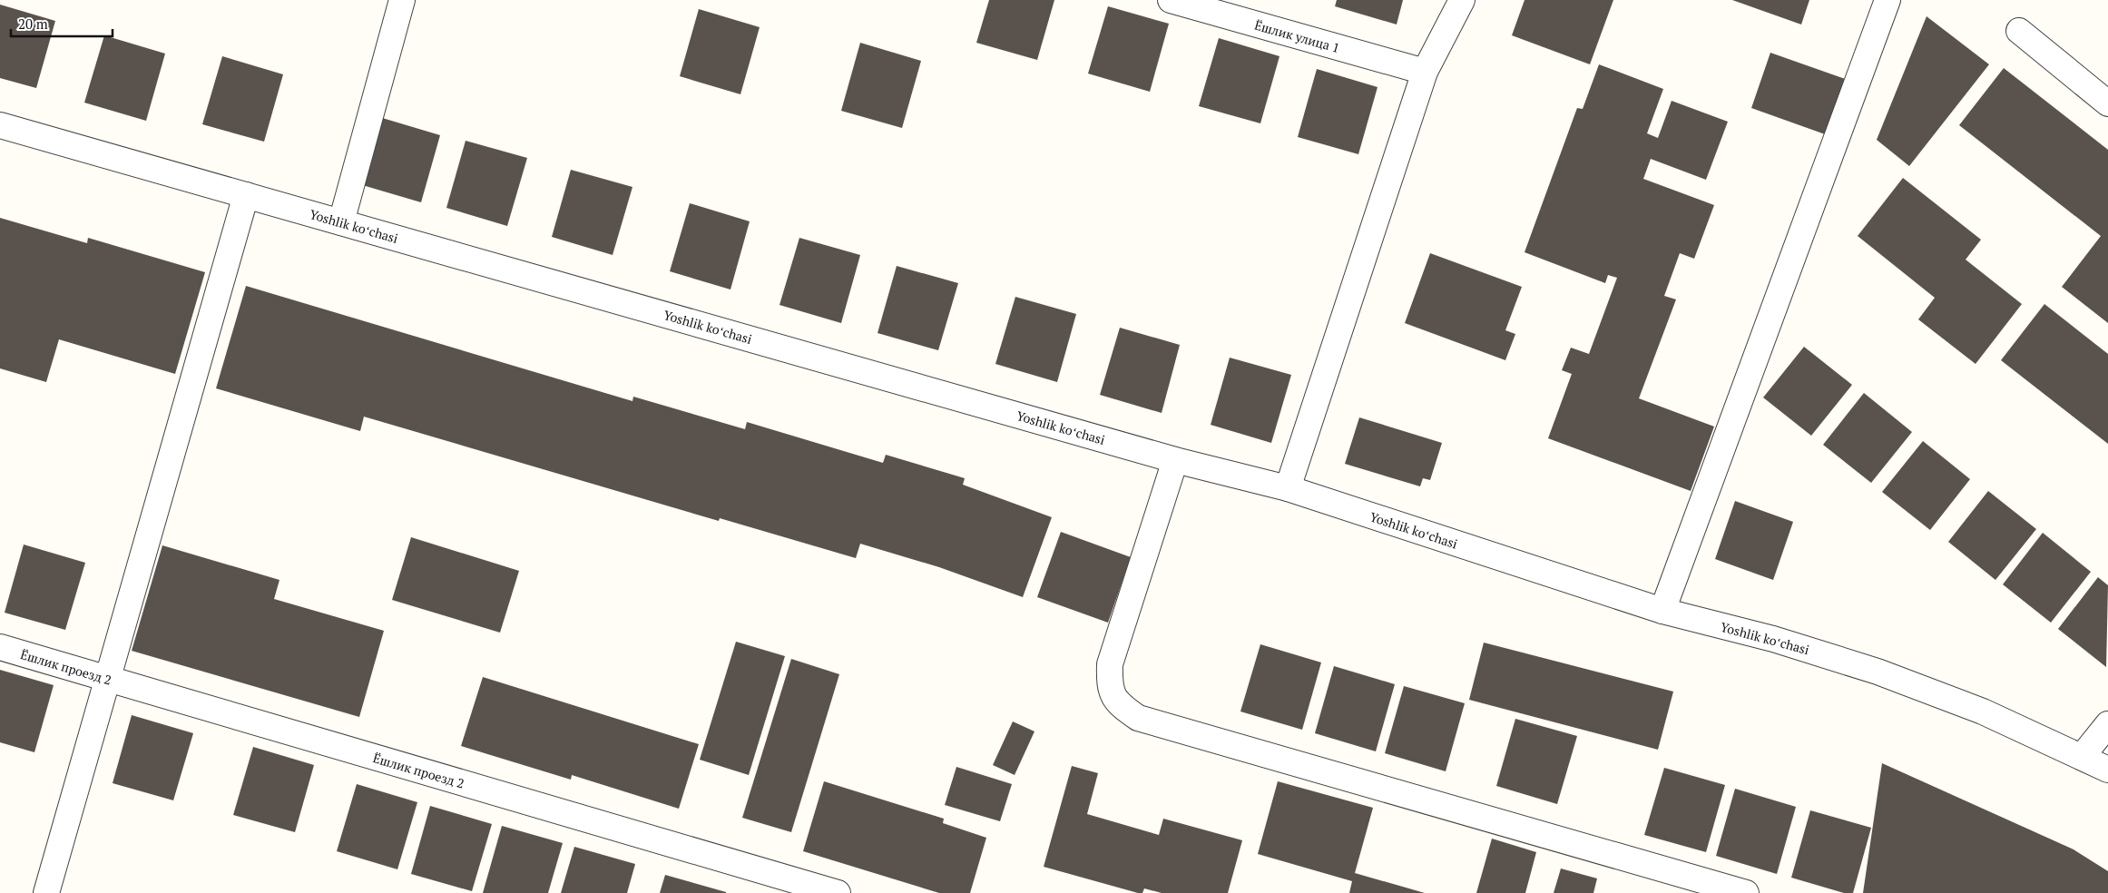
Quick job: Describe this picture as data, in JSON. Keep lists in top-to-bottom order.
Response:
{
  "streets": {
    "street": ["Ёшлик улица 1", "Yoshlik koʻchasi", "Ёшлик проезд 2"]
  },
  "scale_bar": "20 m"
}
